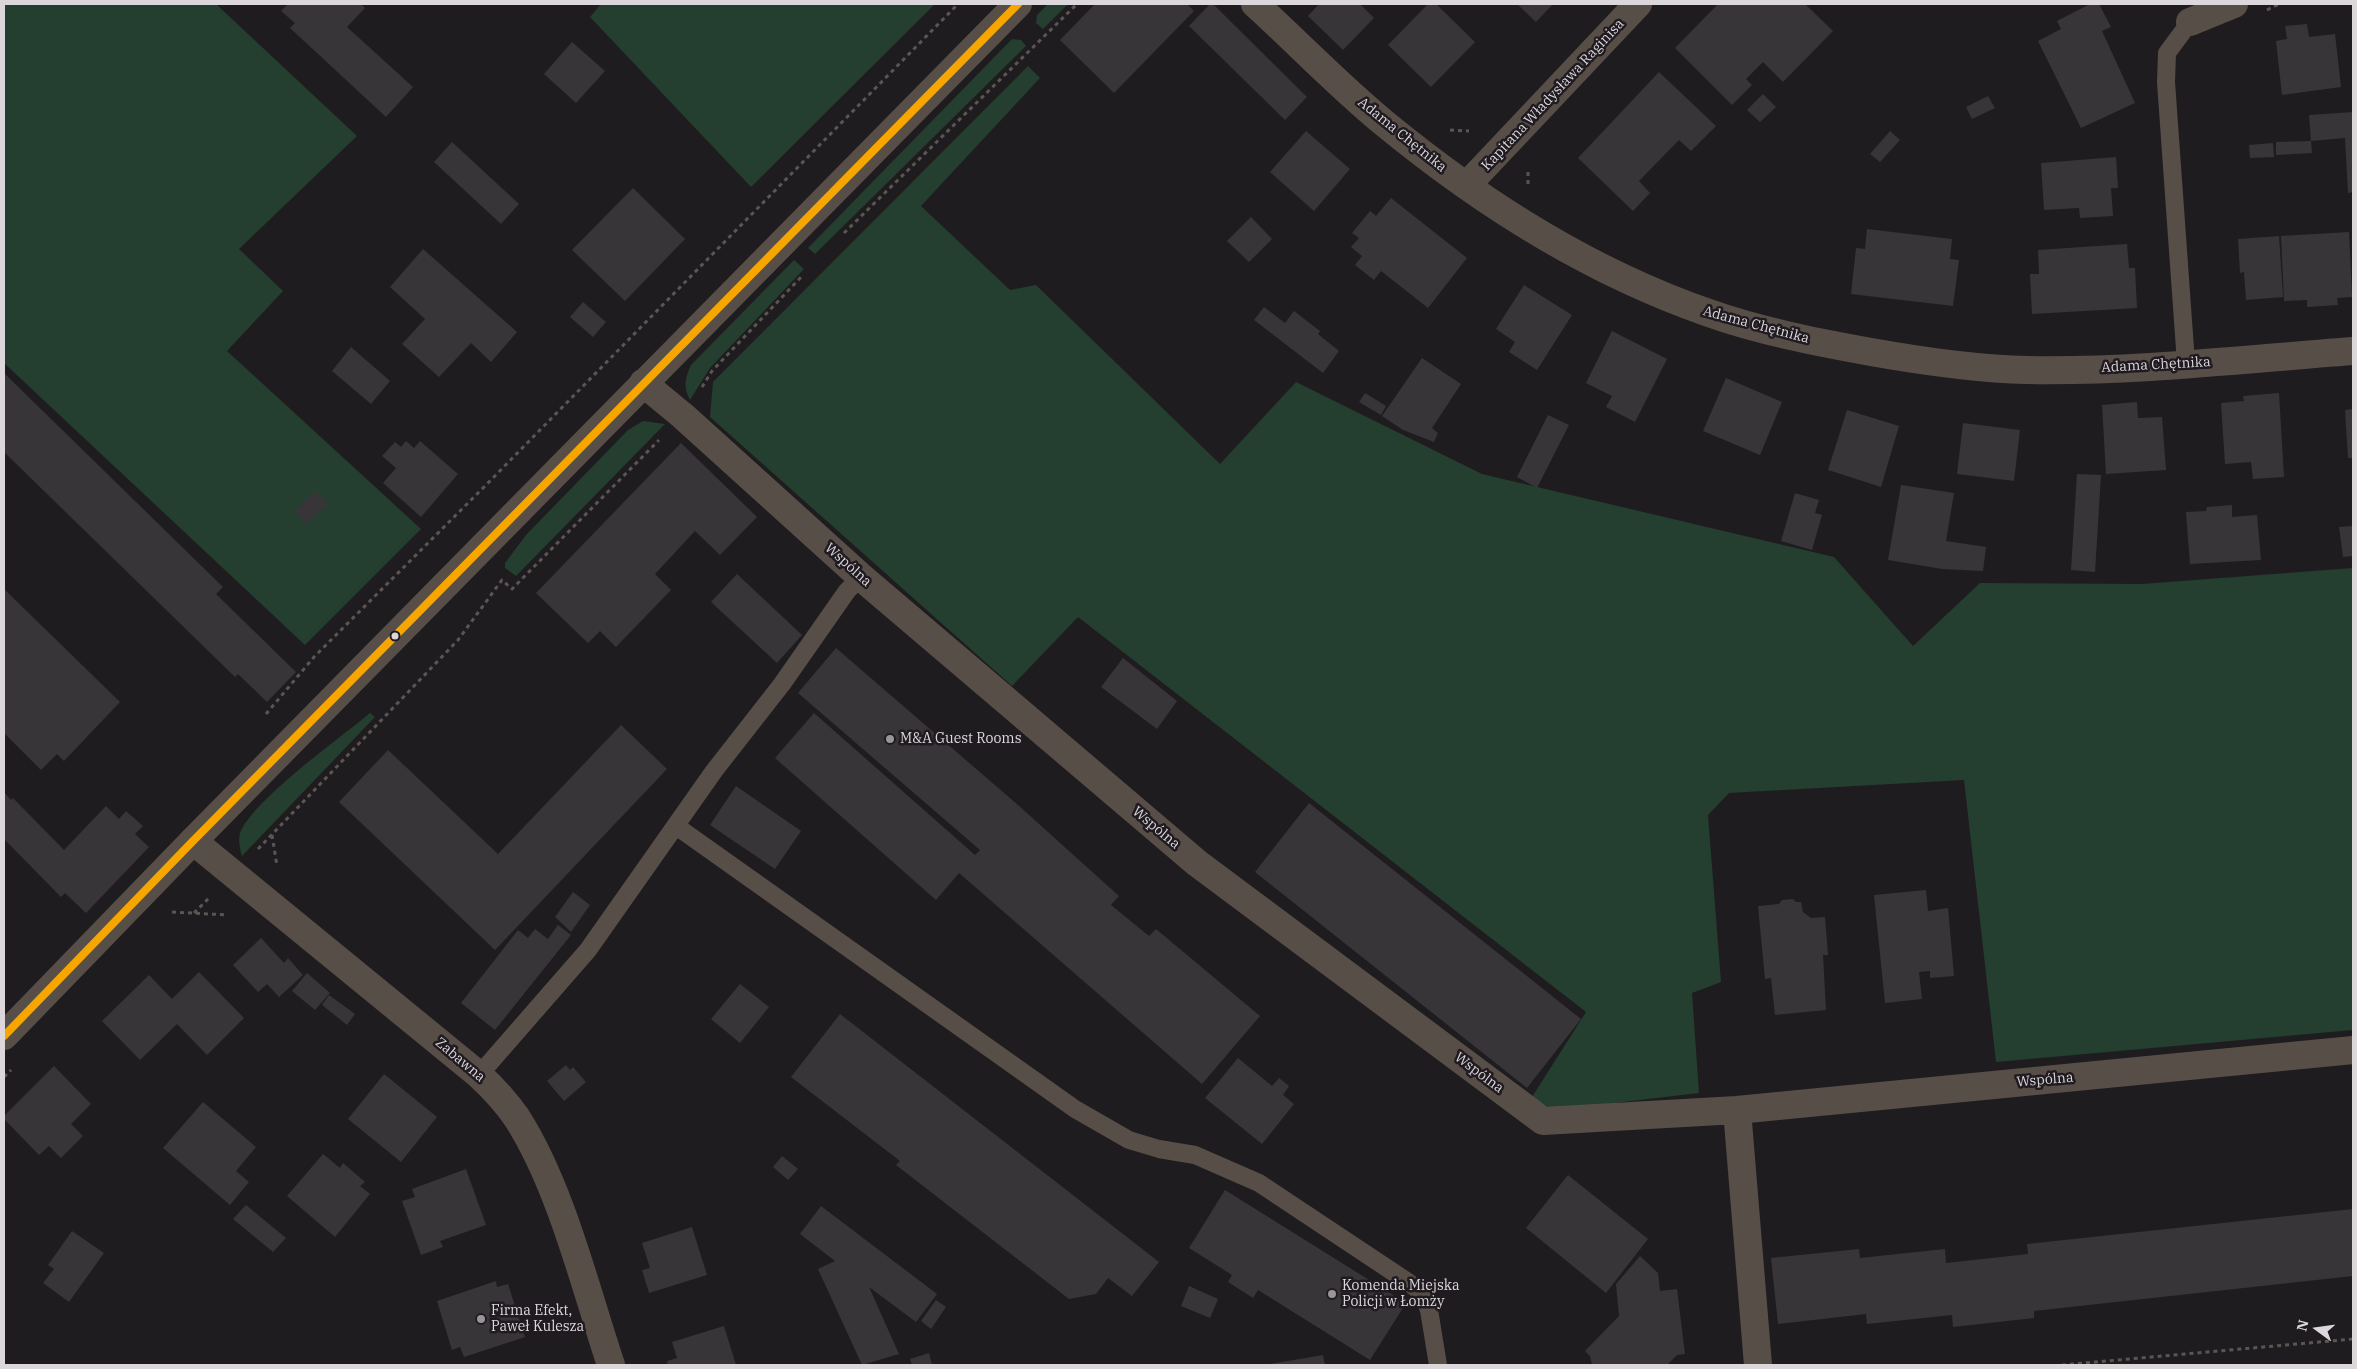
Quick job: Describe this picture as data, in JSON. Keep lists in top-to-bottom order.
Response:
{
  "streets": {
    "street": [
      "Kapitana Władysława Raginisa",
      "Adama Chętnika",
      "Wspólna",
      "Zabawna"
    ]
  },
  "crossings": [
    ["Kapitana Władysława Raginisa", "Adama Chętnika"]
  ],
  "places": ["M&A Guest Rooms", "Komenda Miejska Policji w Łomży", "Firma Efekt, Paweł Kulesza"],
  "north": "left"
}
